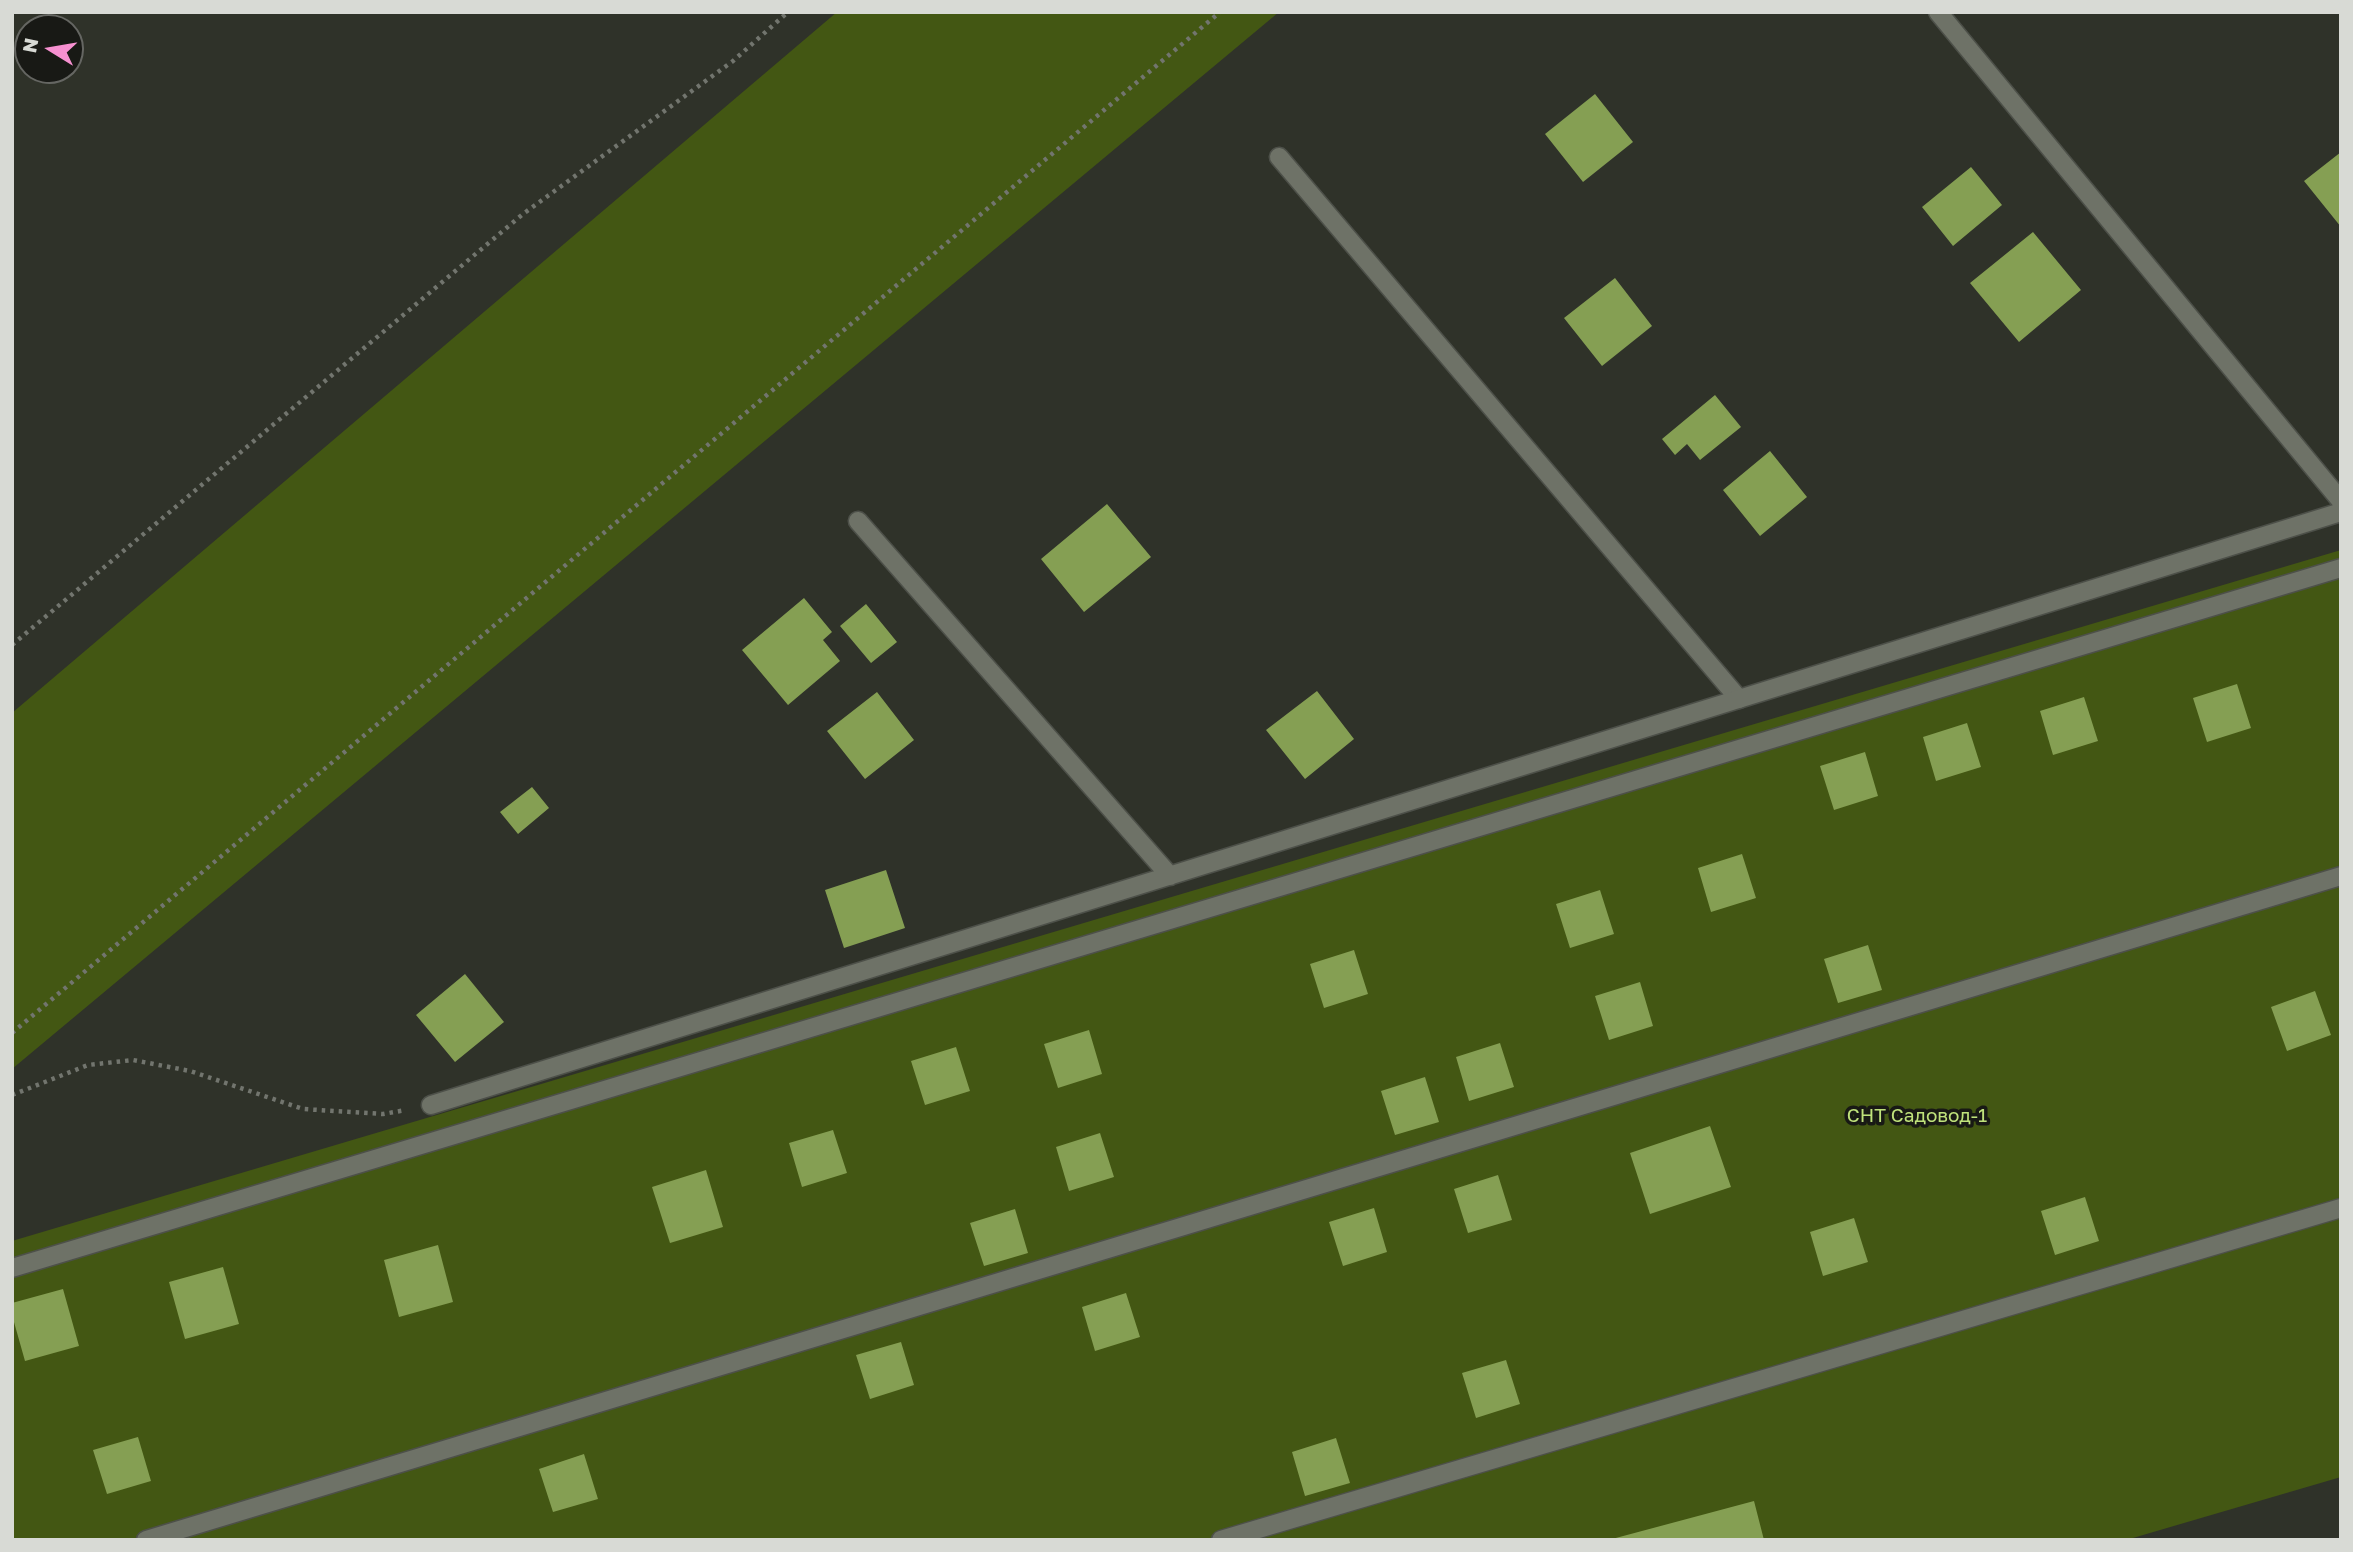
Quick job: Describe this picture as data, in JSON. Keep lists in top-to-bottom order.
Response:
{
  "parks": ["СНТ Садовод-1"],
  "north": "left"
}
